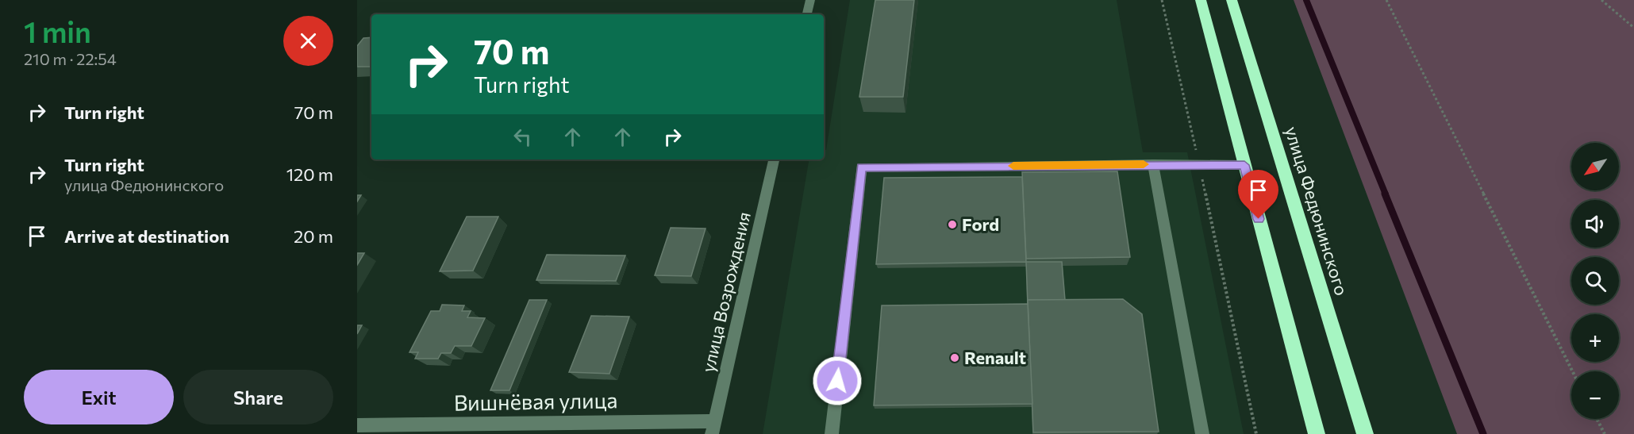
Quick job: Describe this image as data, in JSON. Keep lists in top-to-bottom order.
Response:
{
  "streets": {
    "highway": ["улица Федюнинского"],
    "street": ["улица Возрождения", "Вишнёвая улица"]
  },
  "crossings": [
    ["улица Возрождения", "Вишнёвая улица"]
  ],
  "places": ["Ford", "Renault"],
  "north": "bottom left",
  "page": {
    "heading": ["1 min", "210 m · 22:54"],
    "turn": ["70 m", "Turn right"],
    "list": [
      {
        "name": "Turn right",
        "value": "70 m"
      },
      {
        "name": "Turn right",
        "note": "улица Федюнинского",
        "value": "120 m"
      },
      {
        "name": "Arrive at destination",
        "value": "20 m"
      }
    ],
    "map_buttons": ["+", "−"],
    "buttons": ["Exit", "Share"]
  }
}
